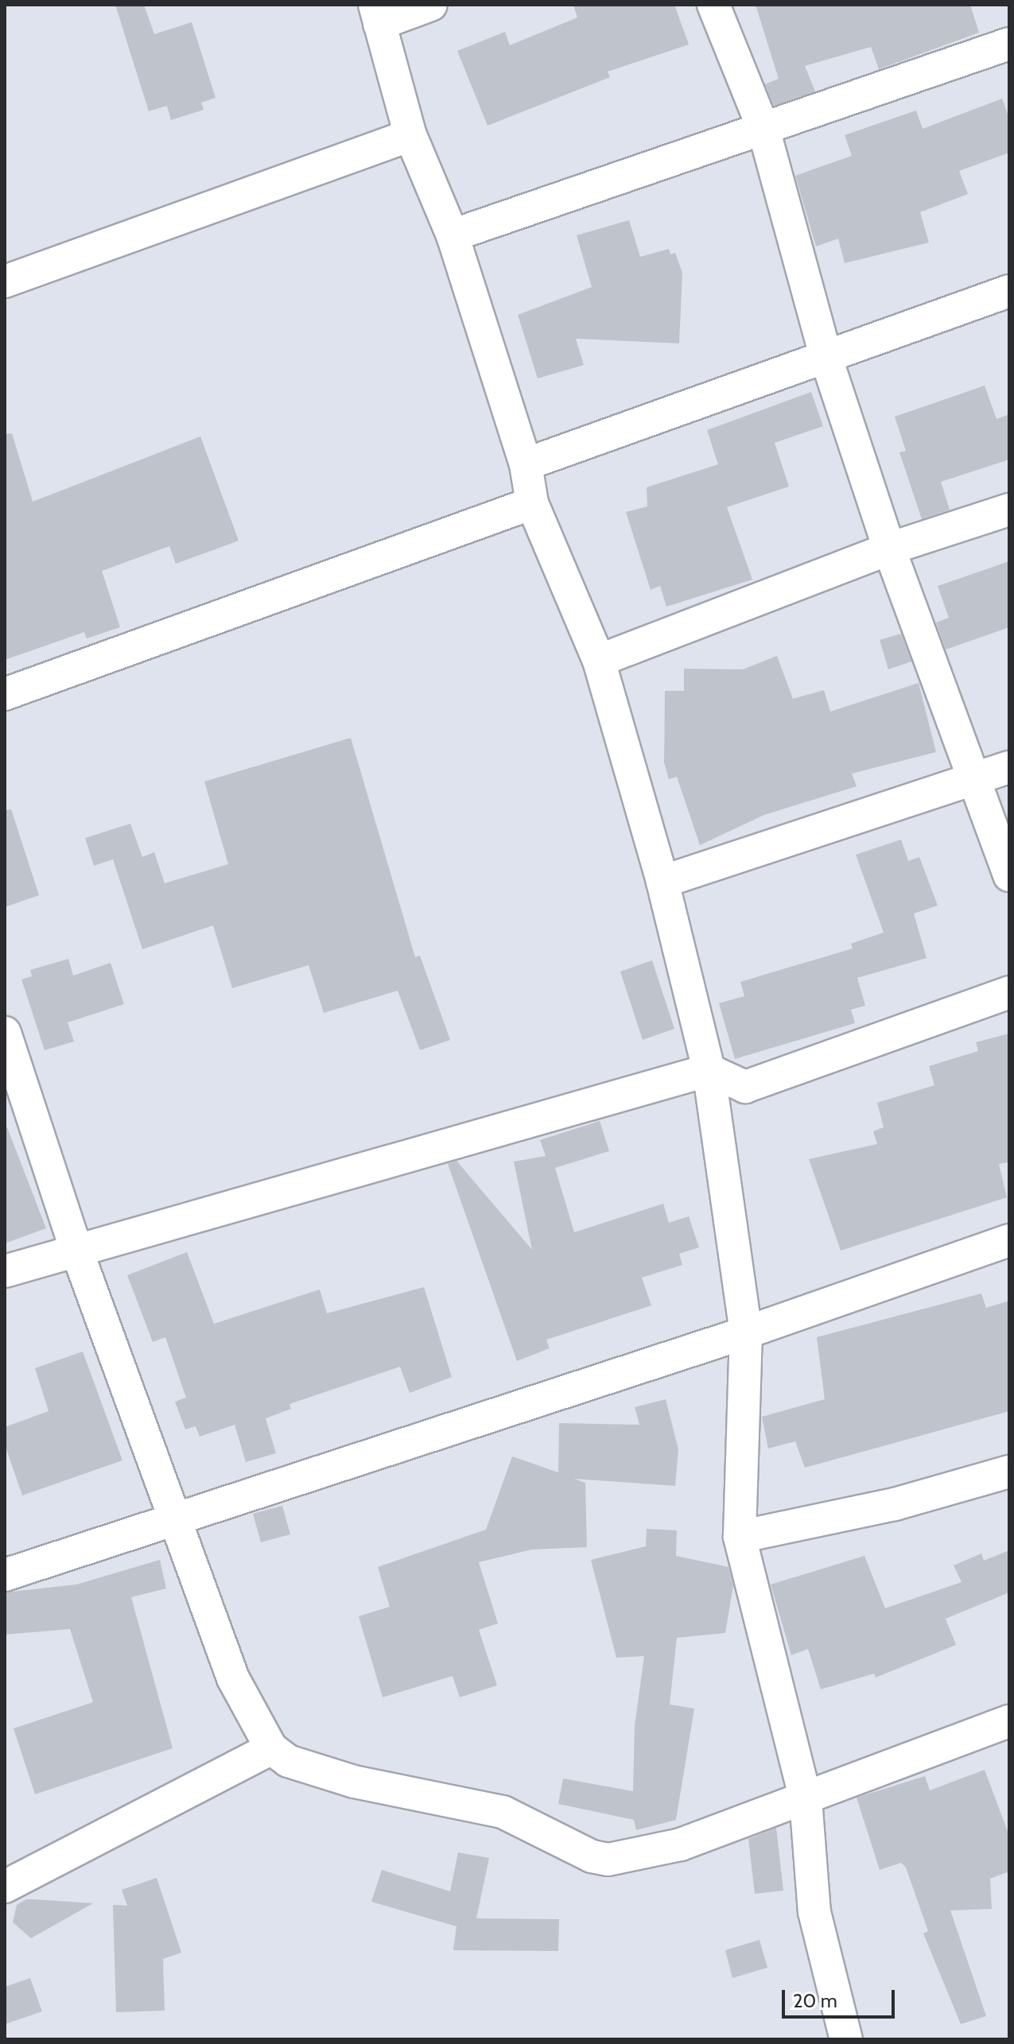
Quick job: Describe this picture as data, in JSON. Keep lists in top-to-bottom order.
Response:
{
  "scale_bar": "20 m"
}
